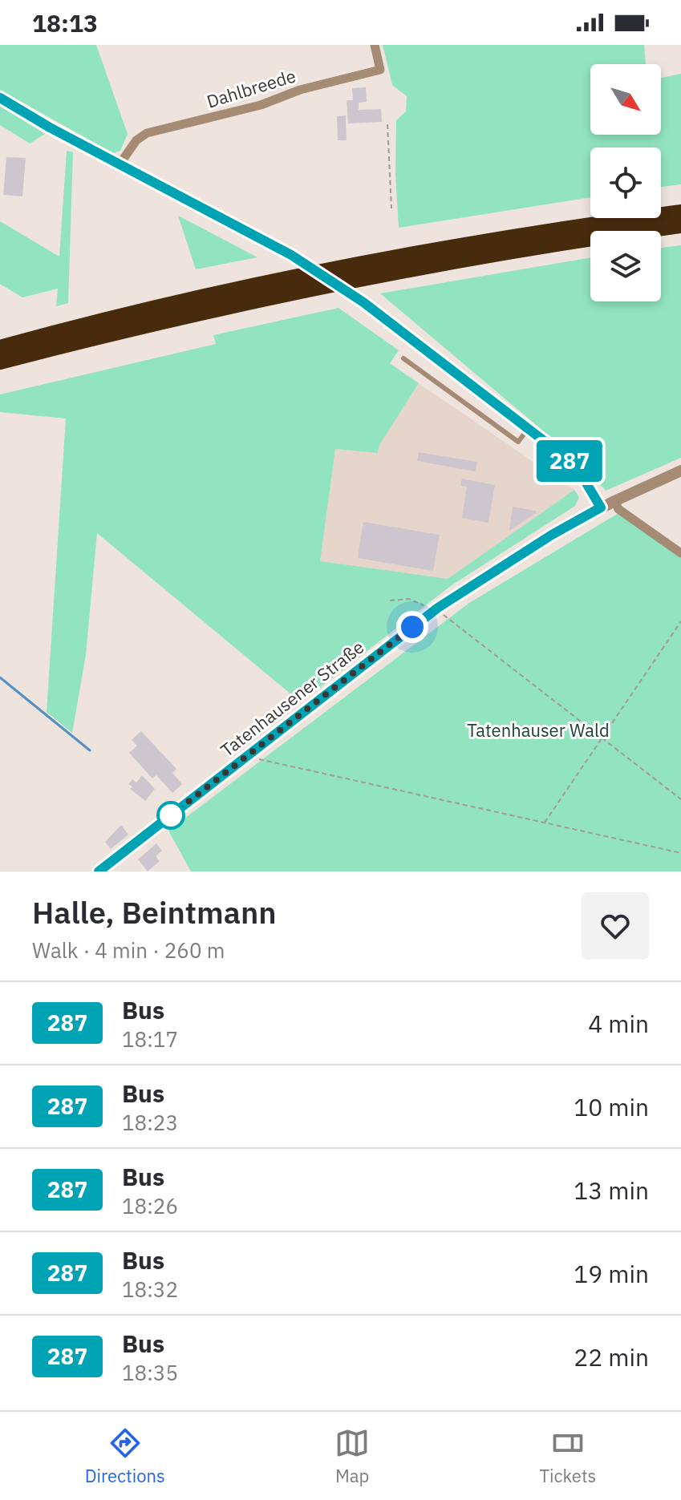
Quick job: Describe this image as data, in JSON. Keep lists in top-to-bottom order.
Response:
{
  "streets": {
    "street": ["Dahlbreede", "Tatenhausener Straße"]
  },
  "parks": ["Tatenhauser Wald"],
  "lines": ["bus line 287"],
  "north": "bottom right",
  "page": {
    "status": "18:13",
    "on_map": "287",
    "heading": ["Halle, Beintmann", "Walk · 4 min · 260 m"],
    "list": [
      {
        "mark": "287",
        "name": "Bus",
        "note": "18:17",
        "value": "4 min"
      },
      {
        "mark": "287",
        "name": "Bus",
        "note": "18:23",
        "value": "10 min"
      },
      {
        "mark": "287",
        "name": "Bus",
        "note": "18:26",
        "value": "13 min"
      },
      {
        "mark": "287",
        "name": "Bus",
        "note": "18:32",
        "value": "19 min"
      },
      {
        "mark": "287",
        "name": "Bus",
        "note": "18:35",
        "value": "22 min"
      }
    ],
    "tabs": ["Directions", "Map", "Tickets"]
  }
}
